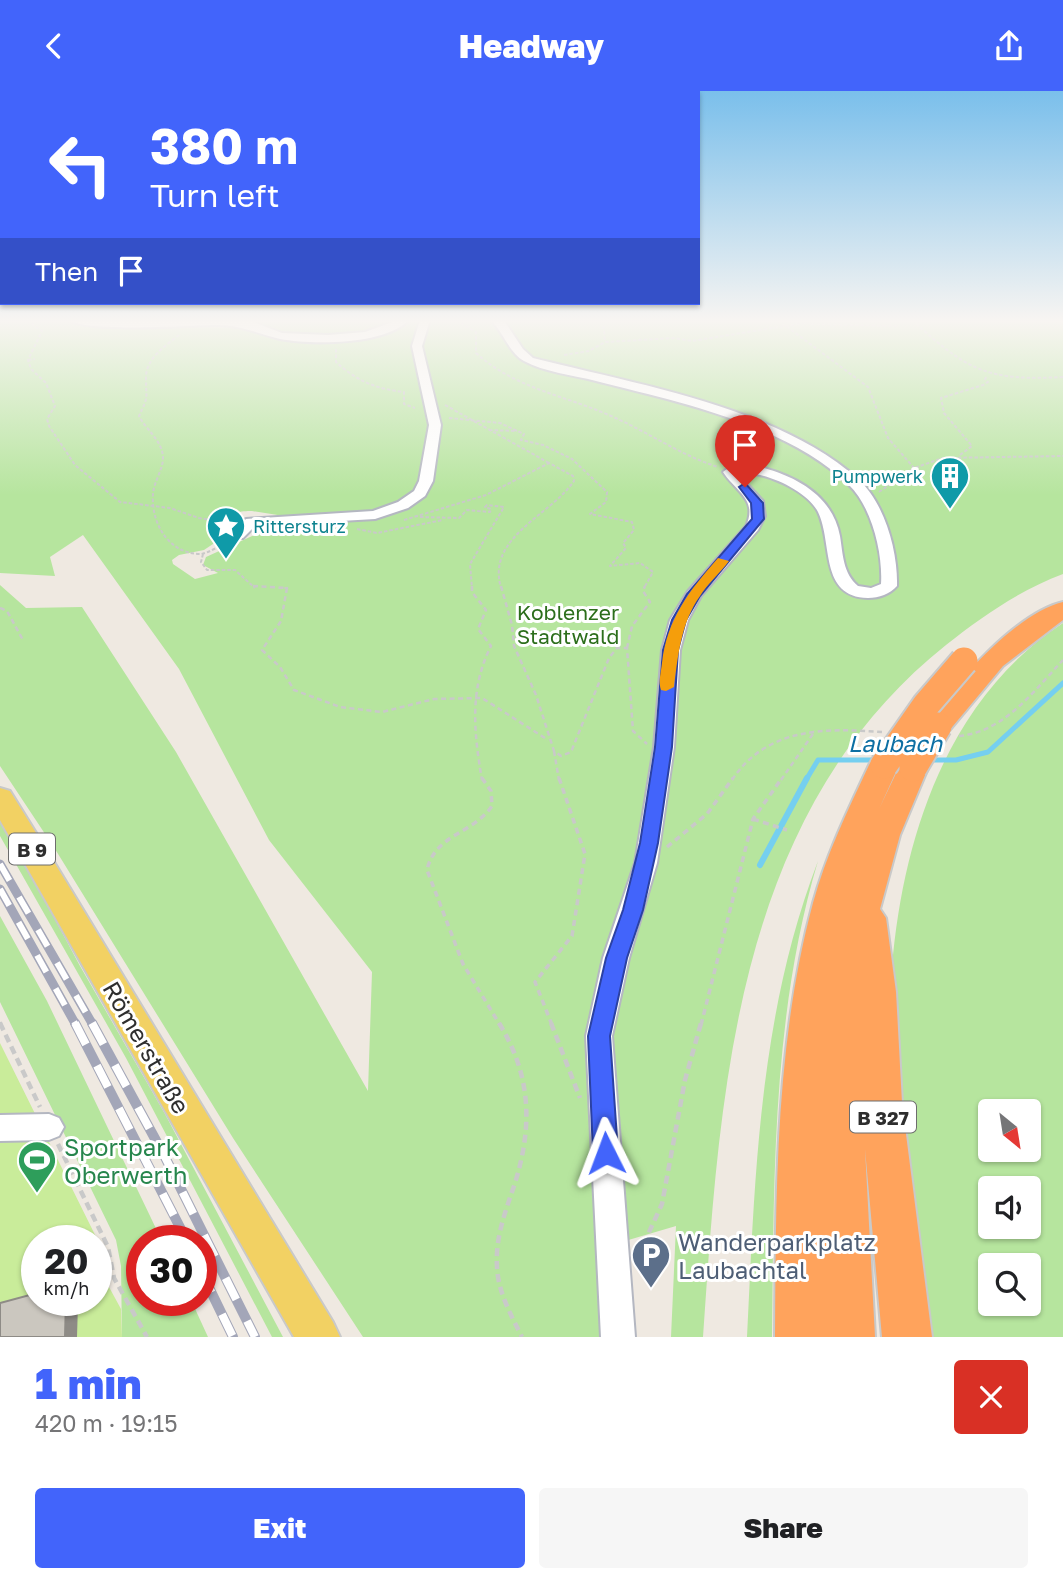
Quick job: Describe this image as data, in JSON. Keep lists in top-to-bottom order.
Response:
{
  "streets": {
    "highway": ["B 327"],
    "main road": ["B 9", "Römerstraße"]
  },
  "water": ["Laubach"],
  "parks": ["Koblenzer Stadtwald"],
  "places": {
    "building": ["Pumpwerk"],
    "place": ["Rittersturz"],
    "sports": ["Sportpark Oberwerth"],
    "parking": ["Wanderparkplatz Laubachtal"]
  },
  "north": "bottom right",
  "page": {
    "header": "Headway",
    "turn": ["380 m", "Turn left"],
    "then": "Then",
    "speed": "20 km/h",
    "limit": "30",
    "heading": ["1 min", "420 m · 19:15"],
    "buttons": ["Exit", "Share"]
  }
}
